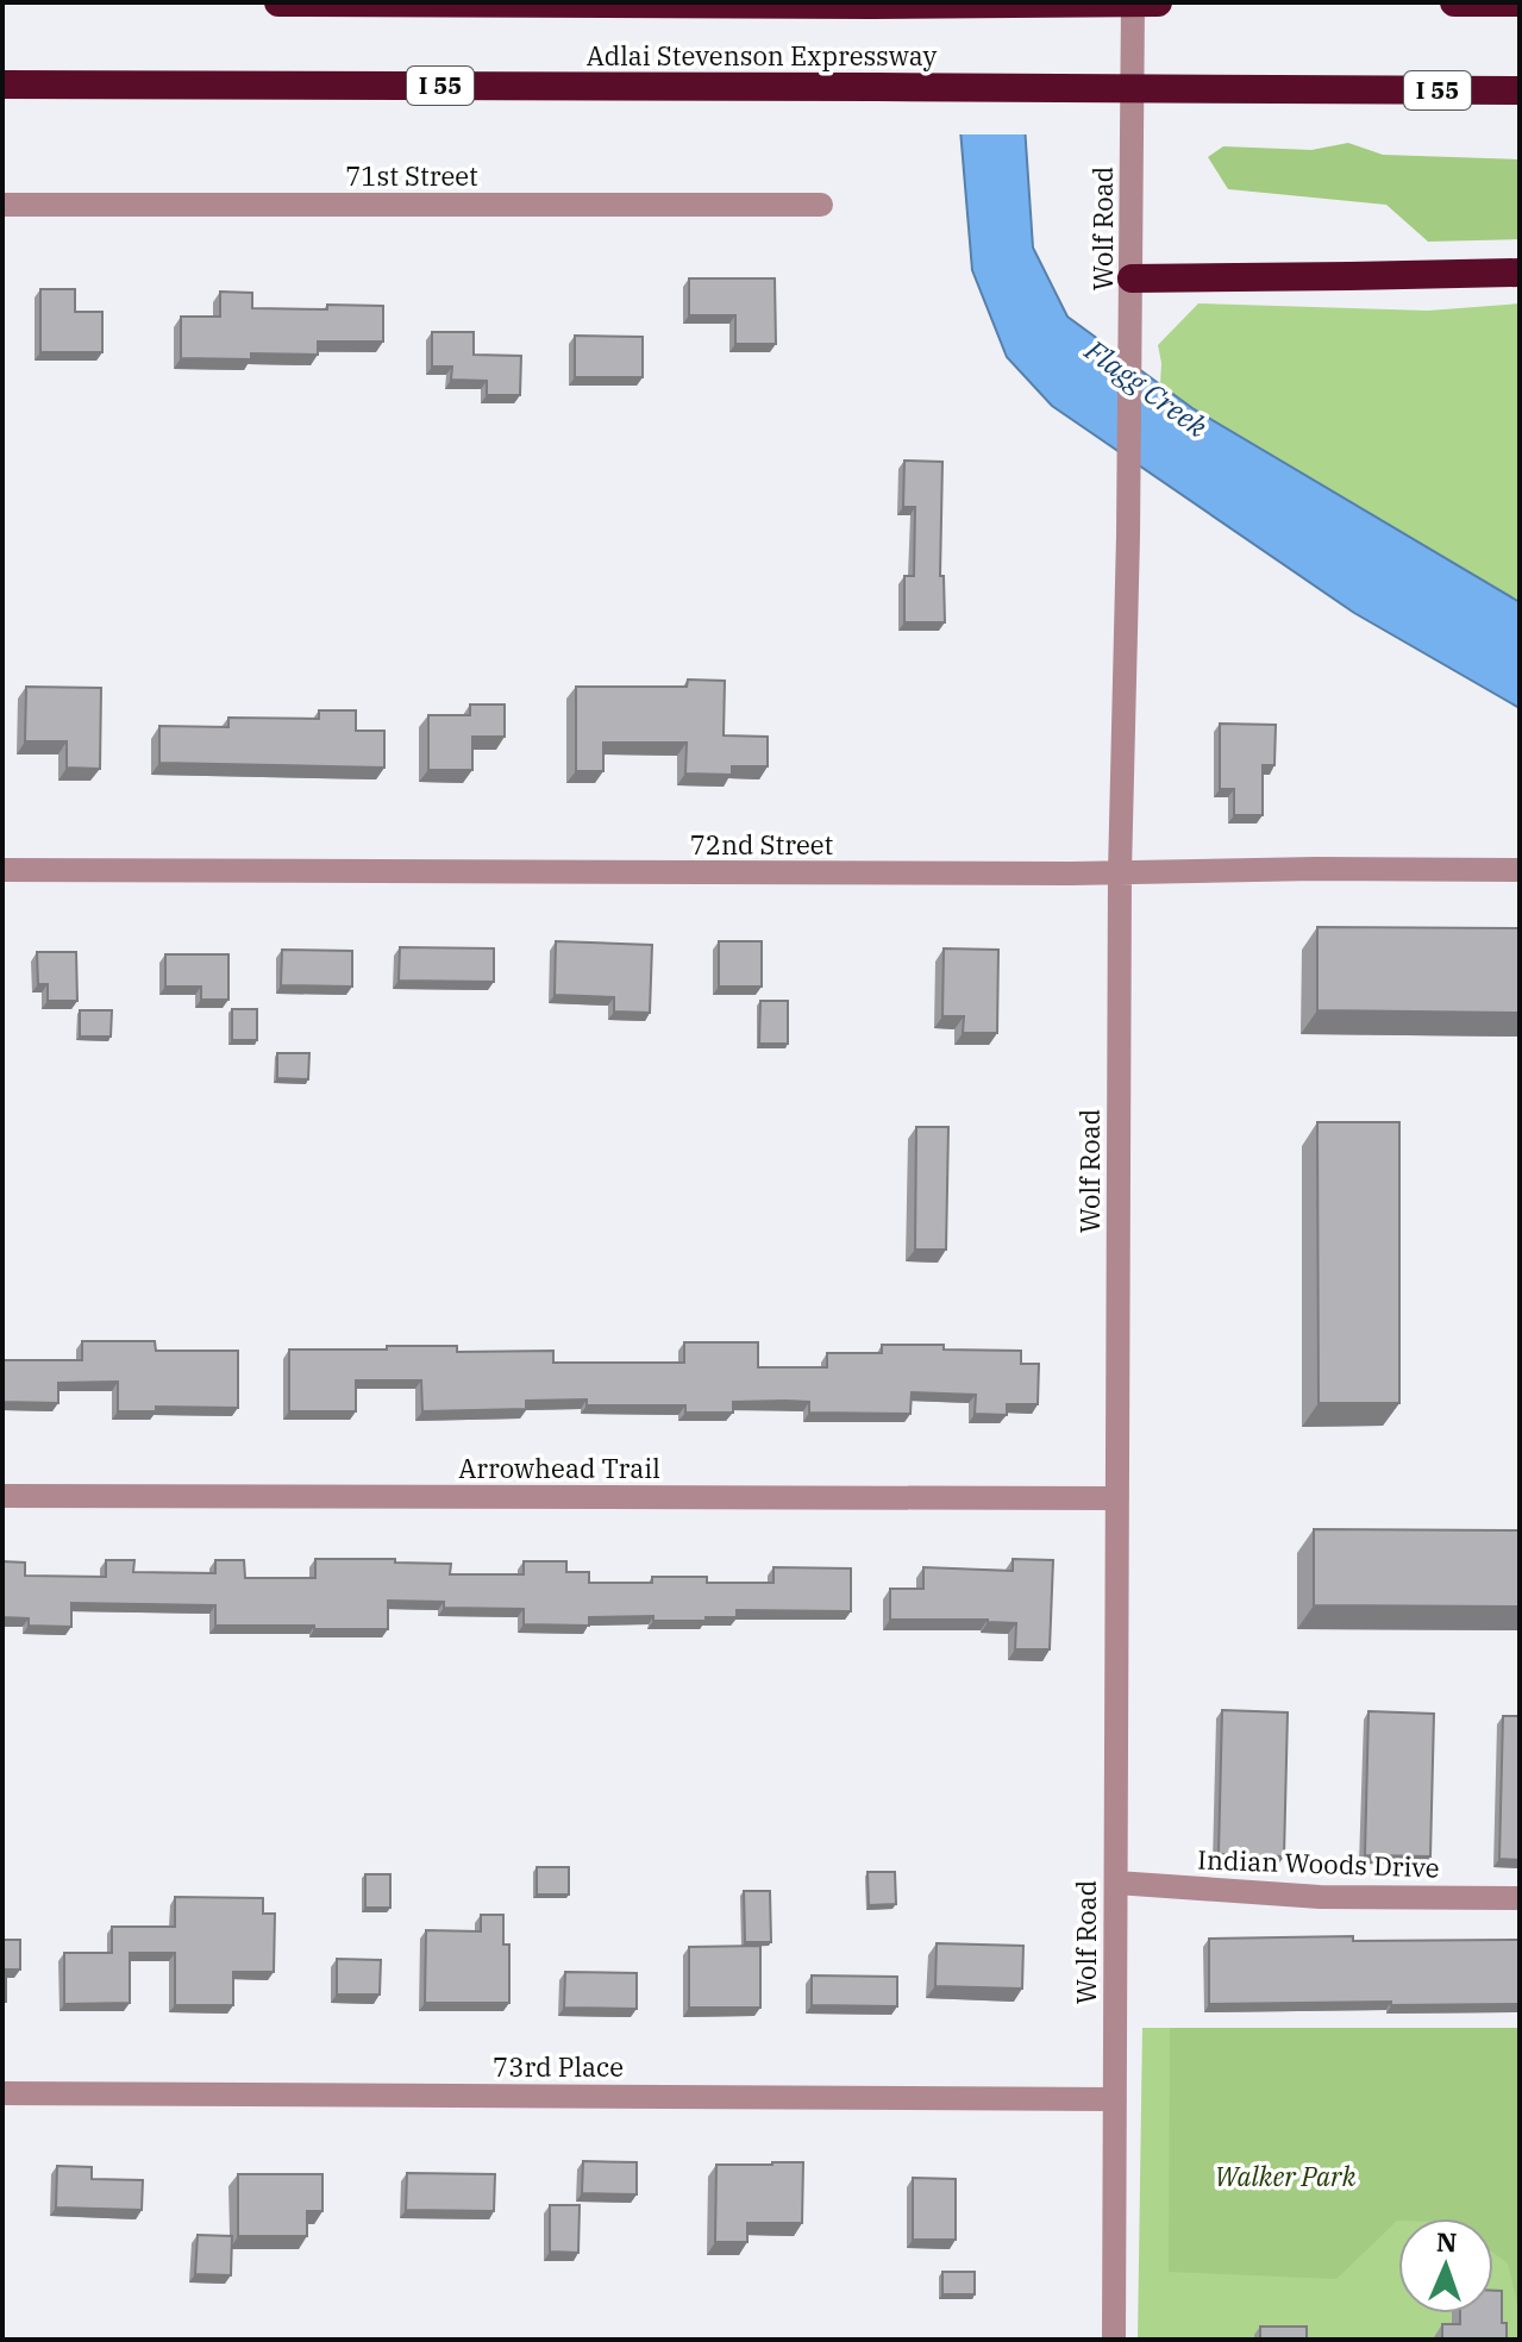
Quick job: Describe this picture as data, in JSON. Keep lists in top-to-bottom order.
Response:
{
  "streets": {
    "highway": ["Adlai Stevenson Expressway", "I 55"],
    "street": [
      "71st Street",
      "Wolf Road",
      "72nd Street",
      "Arrowhead Trail",
      "Indian Woods Drive",
      "73rd Place"
    ]
  },
  "crossings": [
    ["Wolf Road", "72nd Street"],
    ["Wolf Road", "Arrowhead Trail"],
    ["Wolf Road", "Indian Woods Drive"],
    ["Wolf Road", "73rd Place"]
  ],
  "water": ["Flagg Creek"],
  "parks": ["Walker Park"],
  "north": "top"
}
